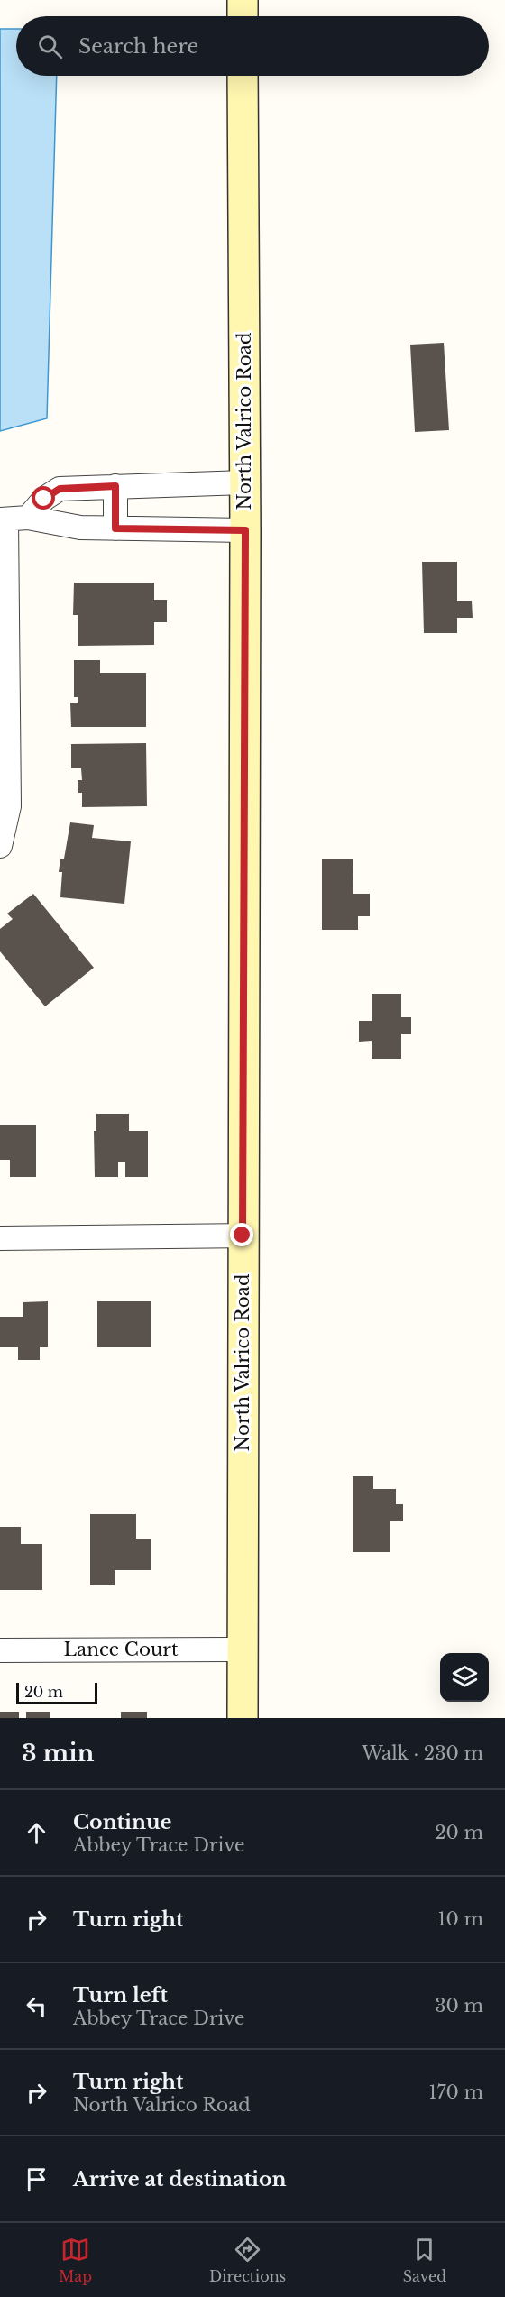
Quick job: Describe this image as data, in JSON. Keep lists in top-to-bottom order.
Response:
{
  "streets": {
    "street": ["North Valrico Road", "Lance Court"]
  },
  "crossings": [
    ["North Valrico Road", "Lance Court"]
  ],
  "scale_bar": "20 m",
  "page": {
    "search": "Search here",
    "scale": "20 m",
    "heading": ["3 min", "Walk · 230 m"],
    "list": [
      ["Continue", "Abbey Trace Drive", "20 m"],
      ["Turn right", "10 m"],
      ["Turn left", "Abbey Trace Drive", "30 m"],
      ["Turn right", "North Valrico Road", "170 m"],
      "Arrive at destination"
    ],
    "nav": ["Map", "Directions", "Saved"]
  }
}
